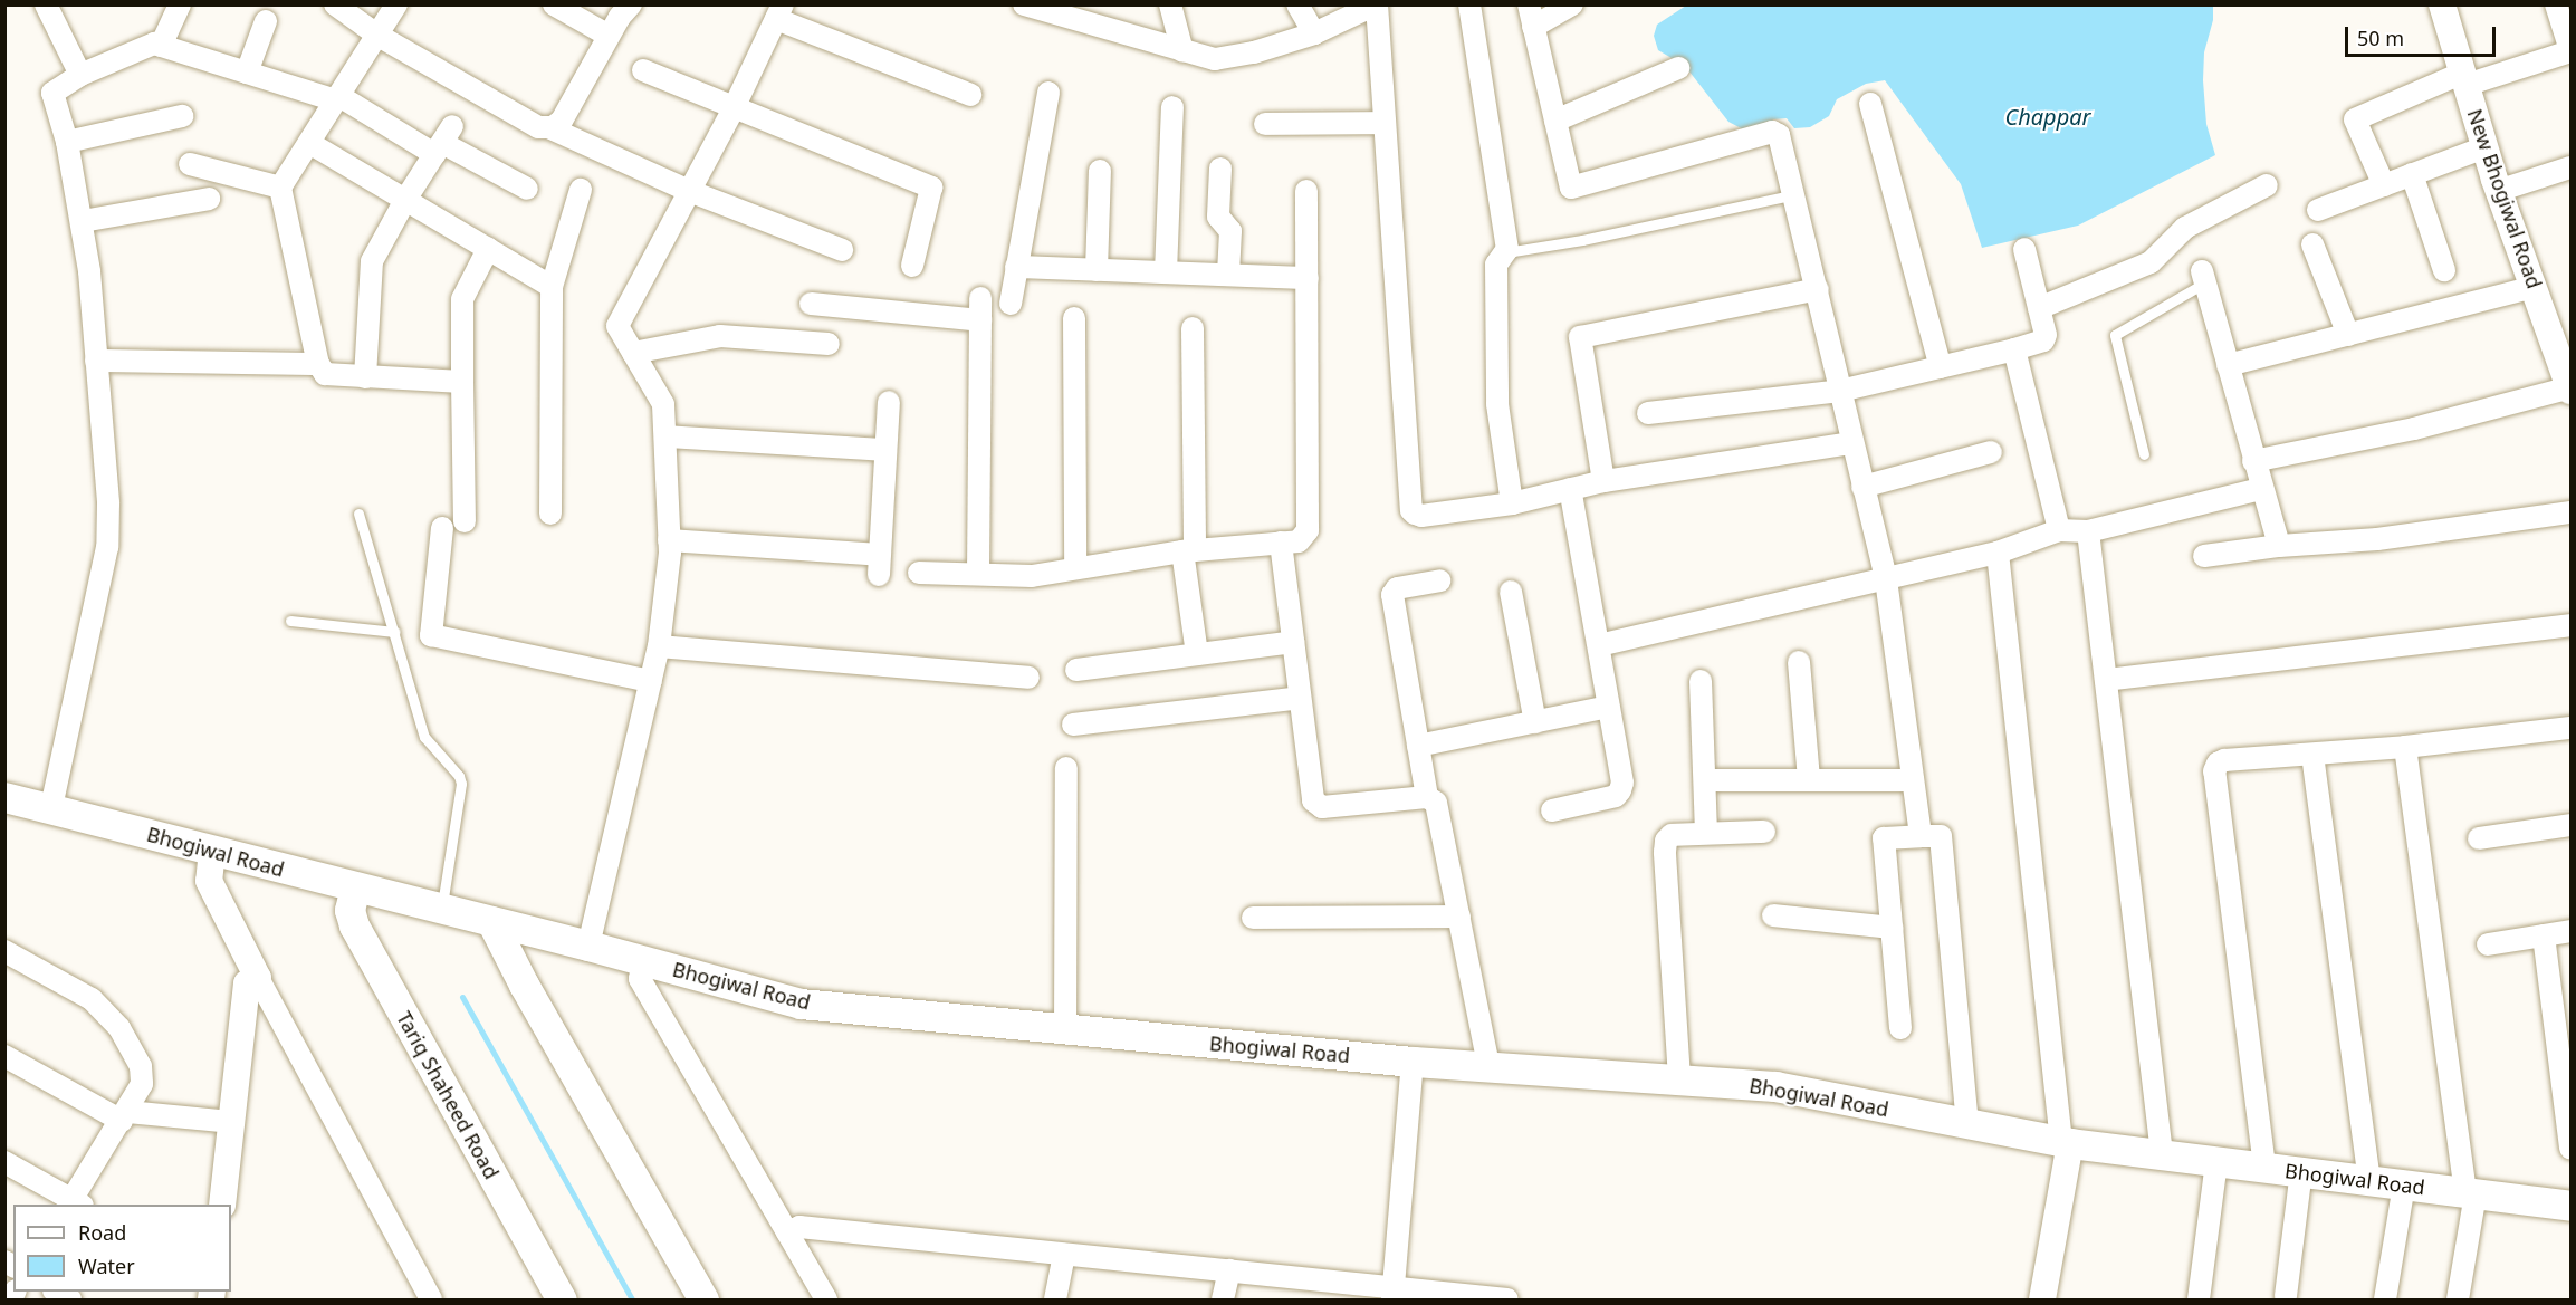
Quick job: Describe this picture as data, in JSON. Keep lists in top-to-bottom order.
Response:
{
  "streets": {
    "main road": ["Bhogiwal Road", "Tariq Shaheed Road"],
    "street": ["New Bhogiwal Road"]
  },
  "crossings": [
    ["Bhogiwal Road", "Tariq Shaheed Road"]
  ],
  "water": ["Chappar"],
  "legend": ["Road", "Water"],
  "scale_bar": "50 m"
}
